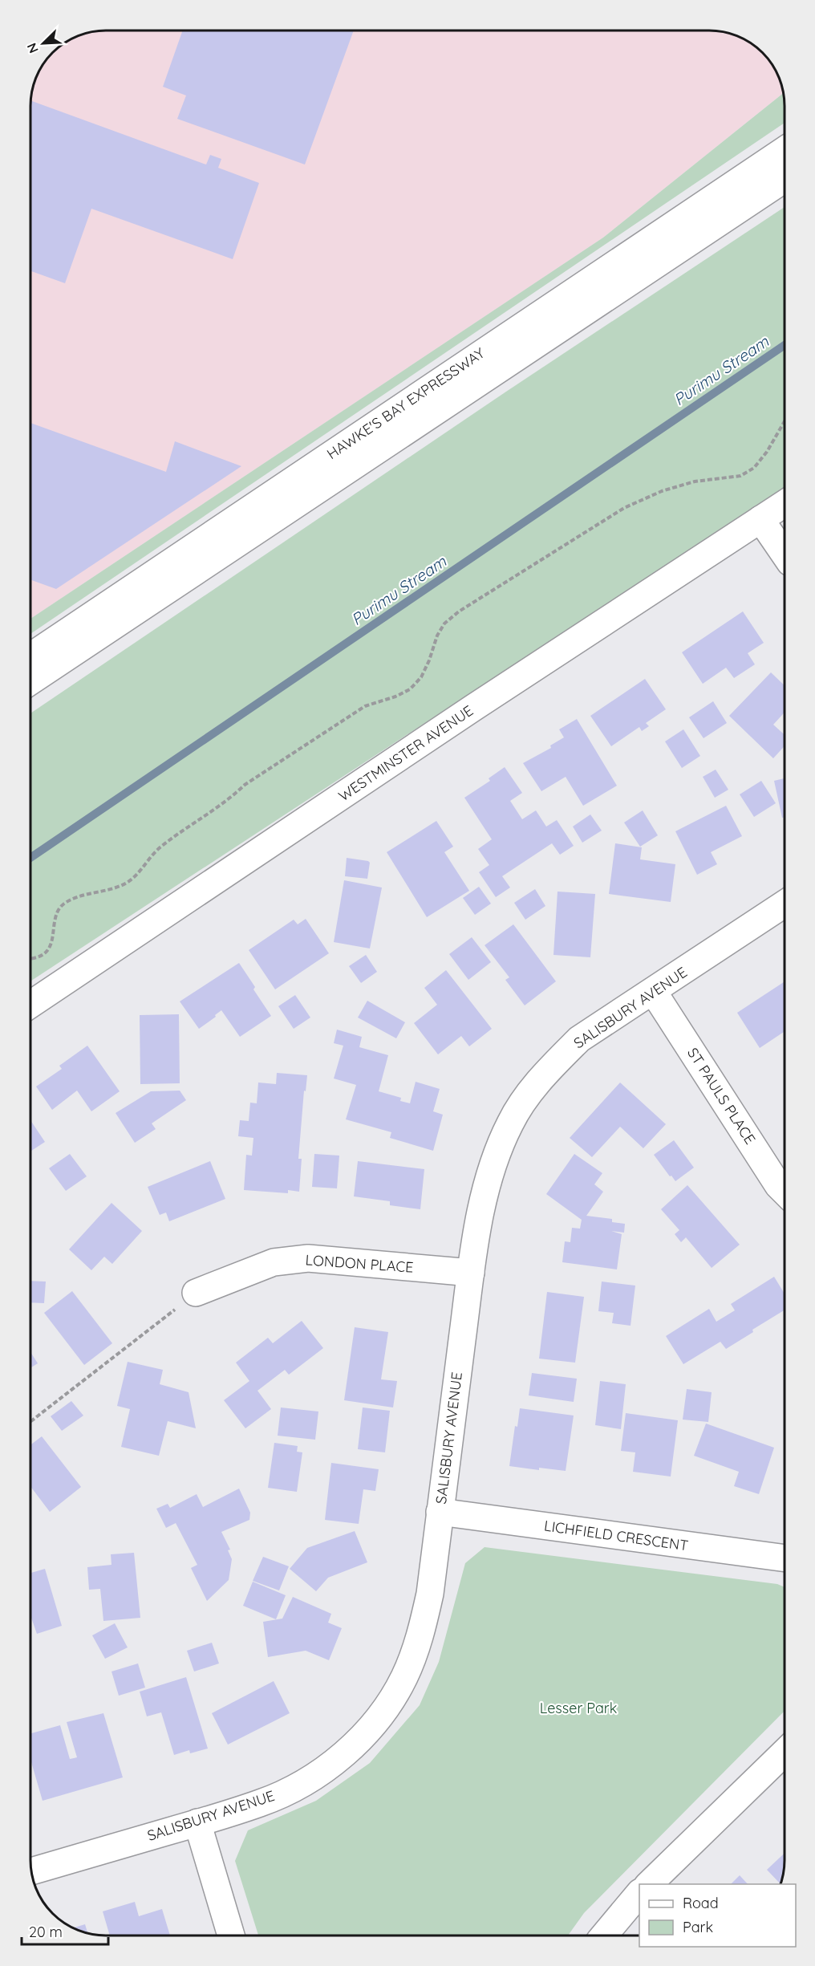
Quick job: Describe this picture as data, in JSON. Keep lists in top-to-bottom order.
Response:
{
  "streets": {
    "main road": [
      "HAWKE'S BAY EXPRESSWAY",
      "WESTMINSTER AVENUE",
      "SALISBURY AVENUE",
      "ST PAULS PLACE",
      "LONDON PLACE",
      "LICHFIELD CRESCENT"
    ]
  },
  "crossings": [
    ["SALISBURY AVENUE", "ST PAULS PLACE"],
    ["SALISBURY AVENUE", "LONDON PLACE"],
    ["SALISBURY AVENUE", "LICHFIELD CRESCENT"]
  ],
  "water": ["Purimu Stream"],
  "parks": ["Lesser Park"],
  "legend": ["Road", "Park"],
  "scale_bar": "20 m",
  "north": "bottom left"
}
